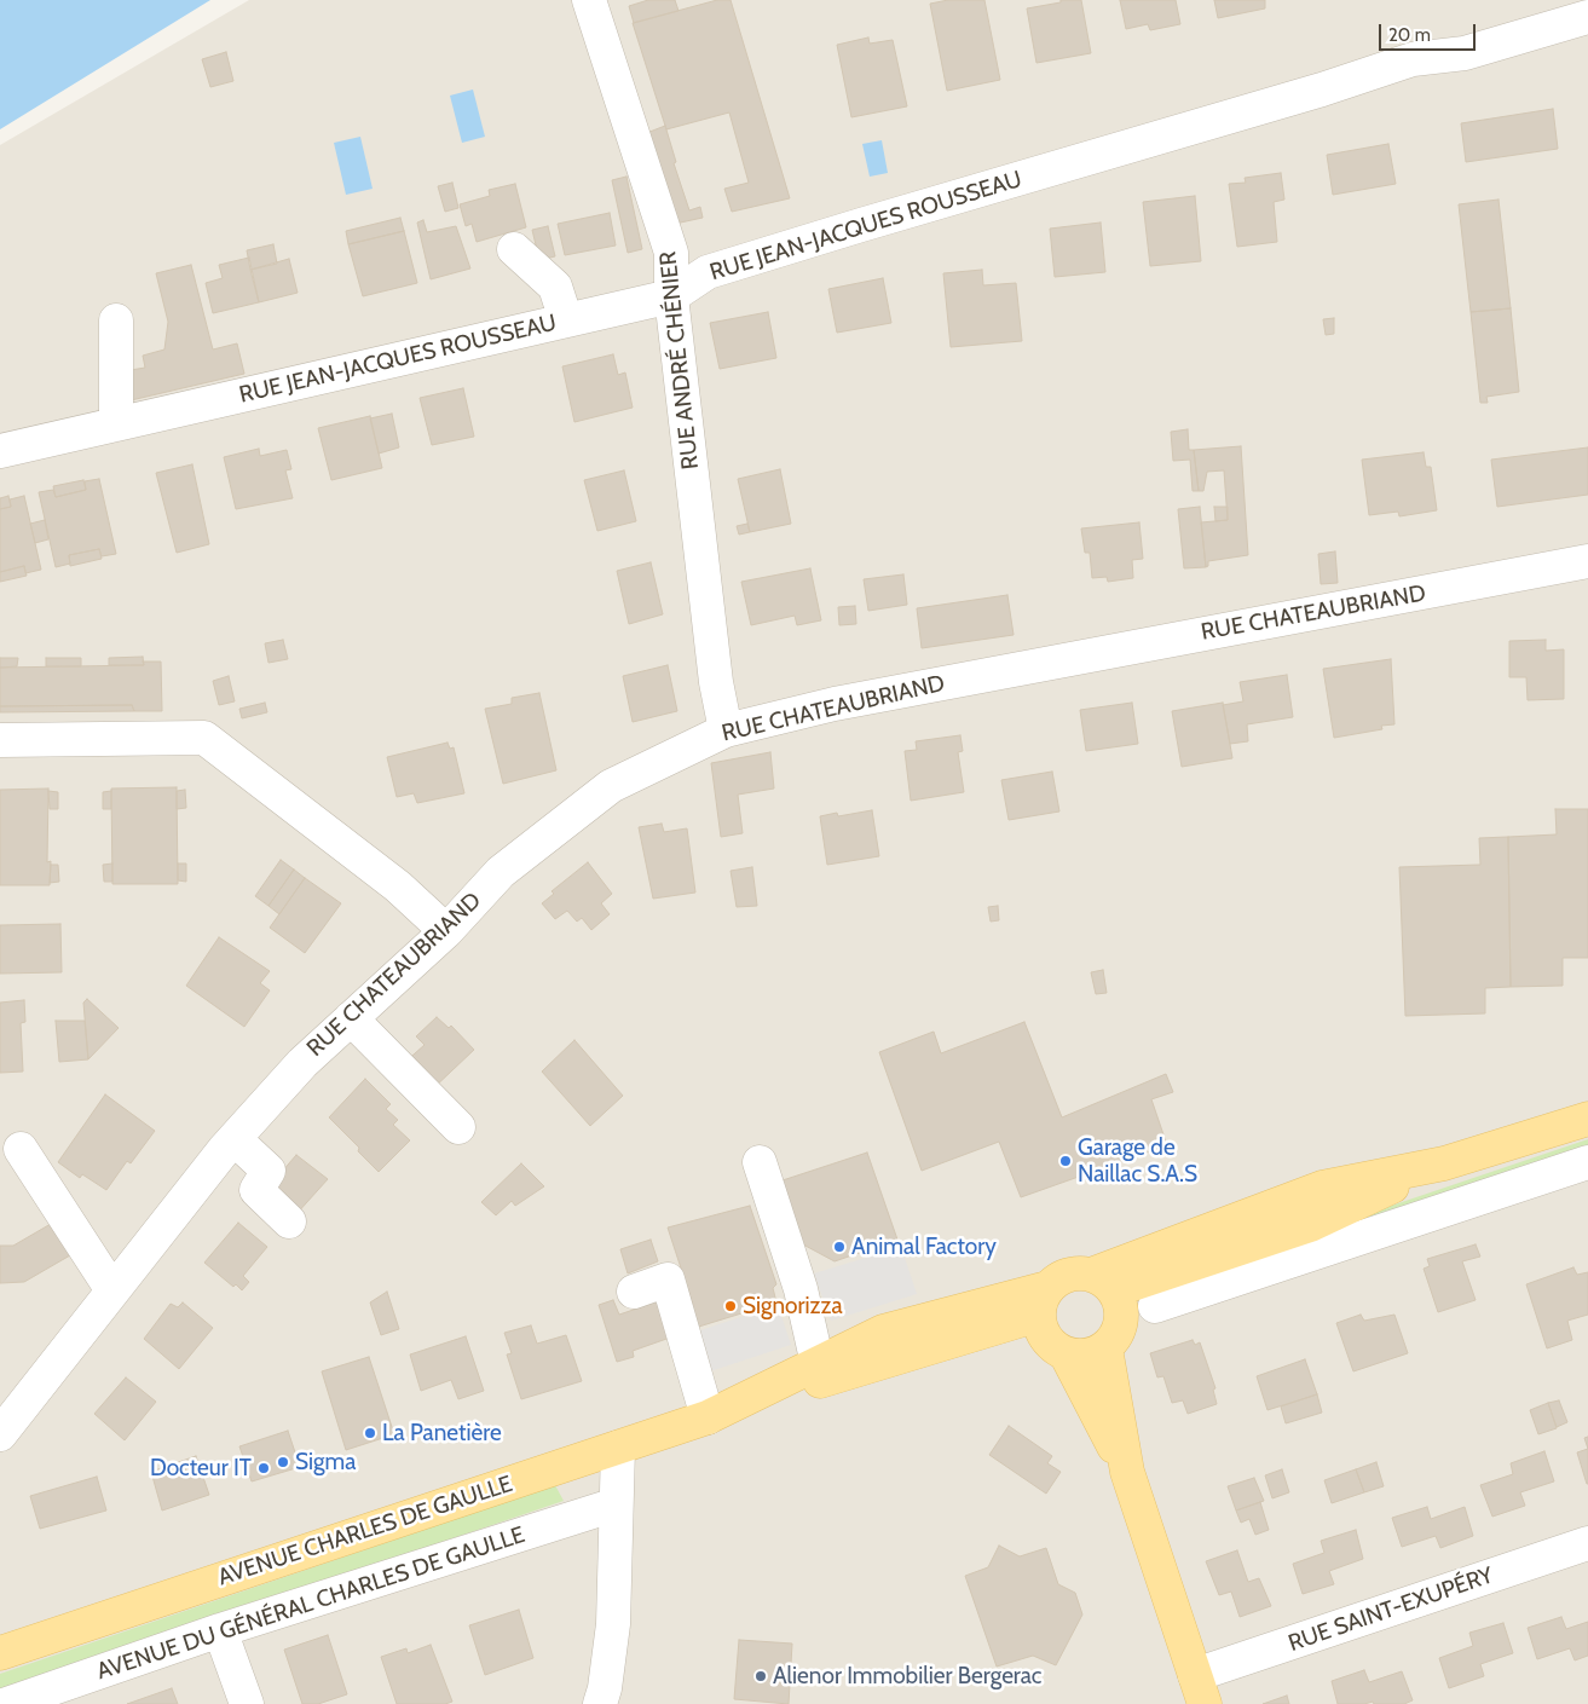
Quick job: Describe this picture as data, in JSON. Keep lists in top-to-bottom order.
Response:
{
  "streets": {
    "main road": ["AVENUE CHARLES DE GAULLE"],
    "street": [
      "RUE JEAN-JACQUES ROUSSEAU",
      "RUE ANDRÉ CHÉNIER",
      "RUE CHATEAUBRIAND",
      "AVENUE DU GÉNÉRAL CHARLES DE GAULLE",
      "RUE SAINT-EXUPÉRY"
    ]
  },
  "crossings": [
    ["RUE JEAN-JACQUES ROUSSEAU", "RUE ANDRÉ CHÉNIER"],
    ["RUE ANDRÉ CHÉNIER", "RUE CHATEAUBRIAND"]
  ],
  "places": [
    "Garage de Naillac S.A.S",
    "Animal Factory",
    "Signorizza",
    "La Panetière",
    "Sigma",
    "Docteur IT",
    "Alienor Immobilier Bergerac"
  ],
  "scale_bar": "20 m"
}
